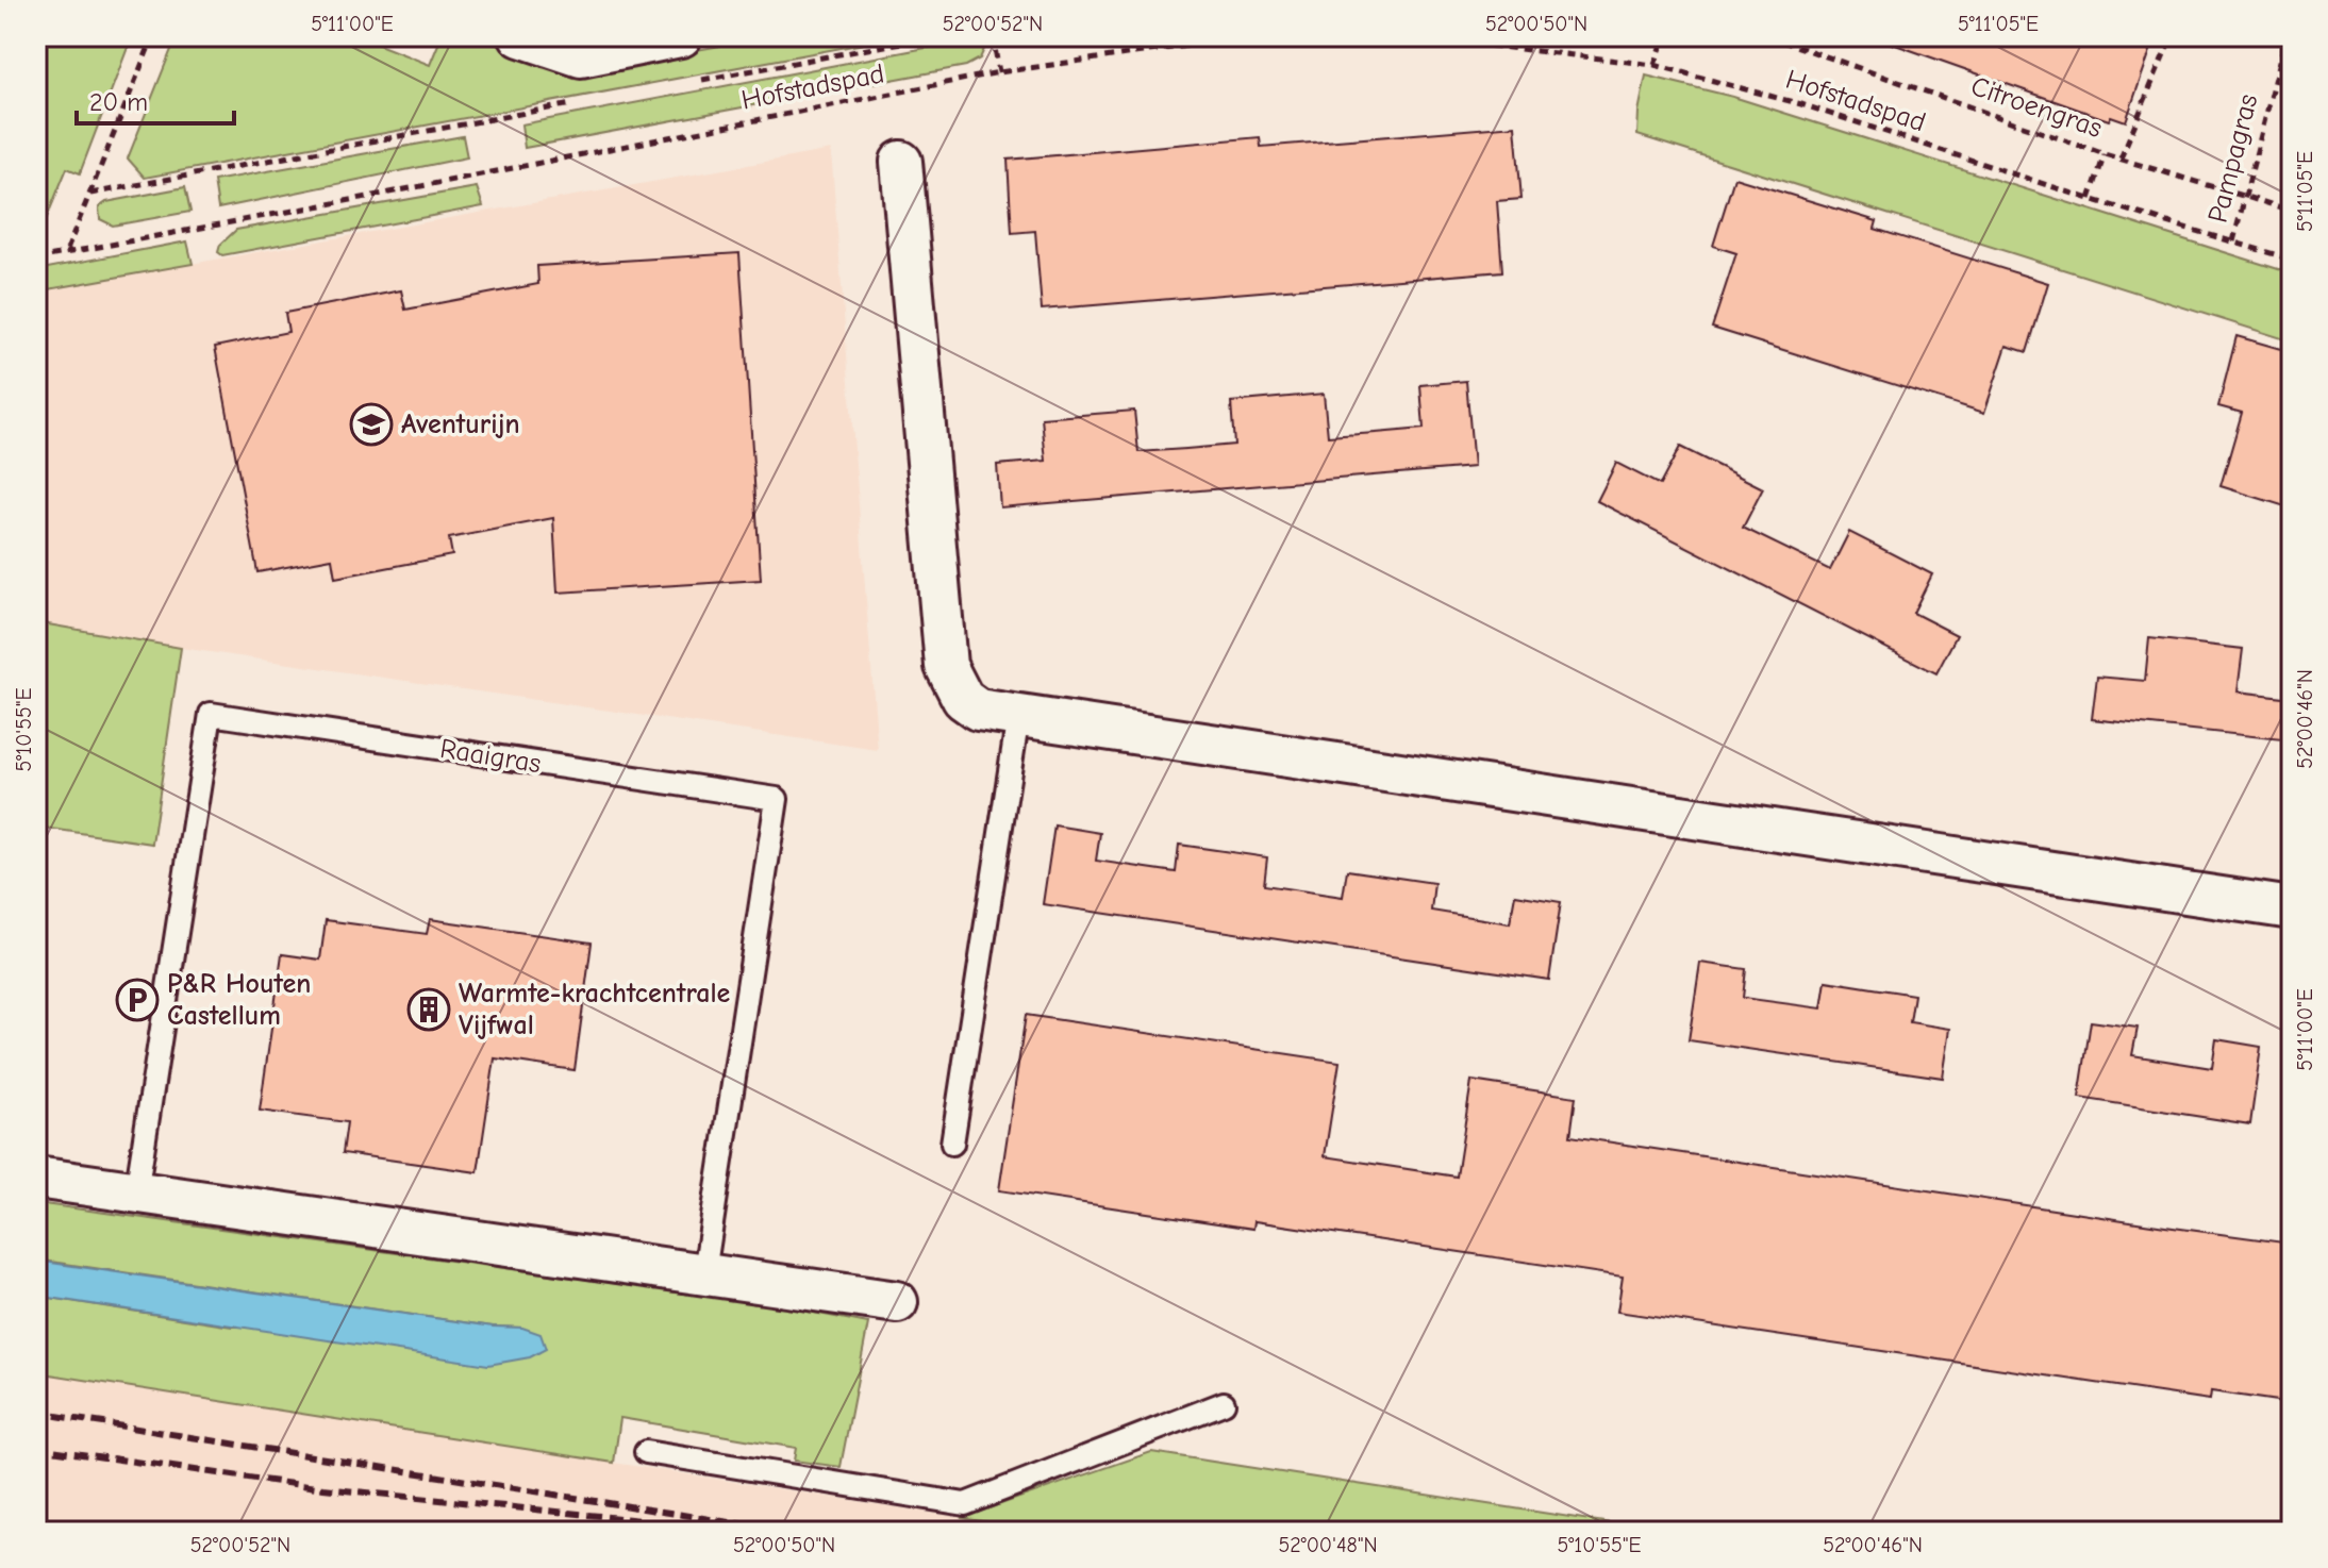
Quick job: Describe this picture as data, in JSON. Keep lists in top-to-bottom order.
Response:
{
  "streets": {
    "lane": ["Raaigras"],
    "path": ["Hofstadspad", "Citroengras", "Pampagras"]
  },
  "crossings": [
    ["Hofstadspad", "Pampagras"],
    ["Citroengras", "Pampagras"]
  ],
  "places": {
    "school or university": ["Aventurijn"],
    "parking": ["P&R Houten Castellum"],
    "building": ["Warmte-krachtcentrale Vijfwal"]
  },
  "scale_bar": "20 m",
  "coordinates": [
    "5°11'00\"E",
    "52°00'52\"N",
    "52°00'50\"N",
    "5°11'05\"E",
    "52°00'46\"N",
    "5°10'55\"E",
    "52°00'48\"N"
  ]
}
